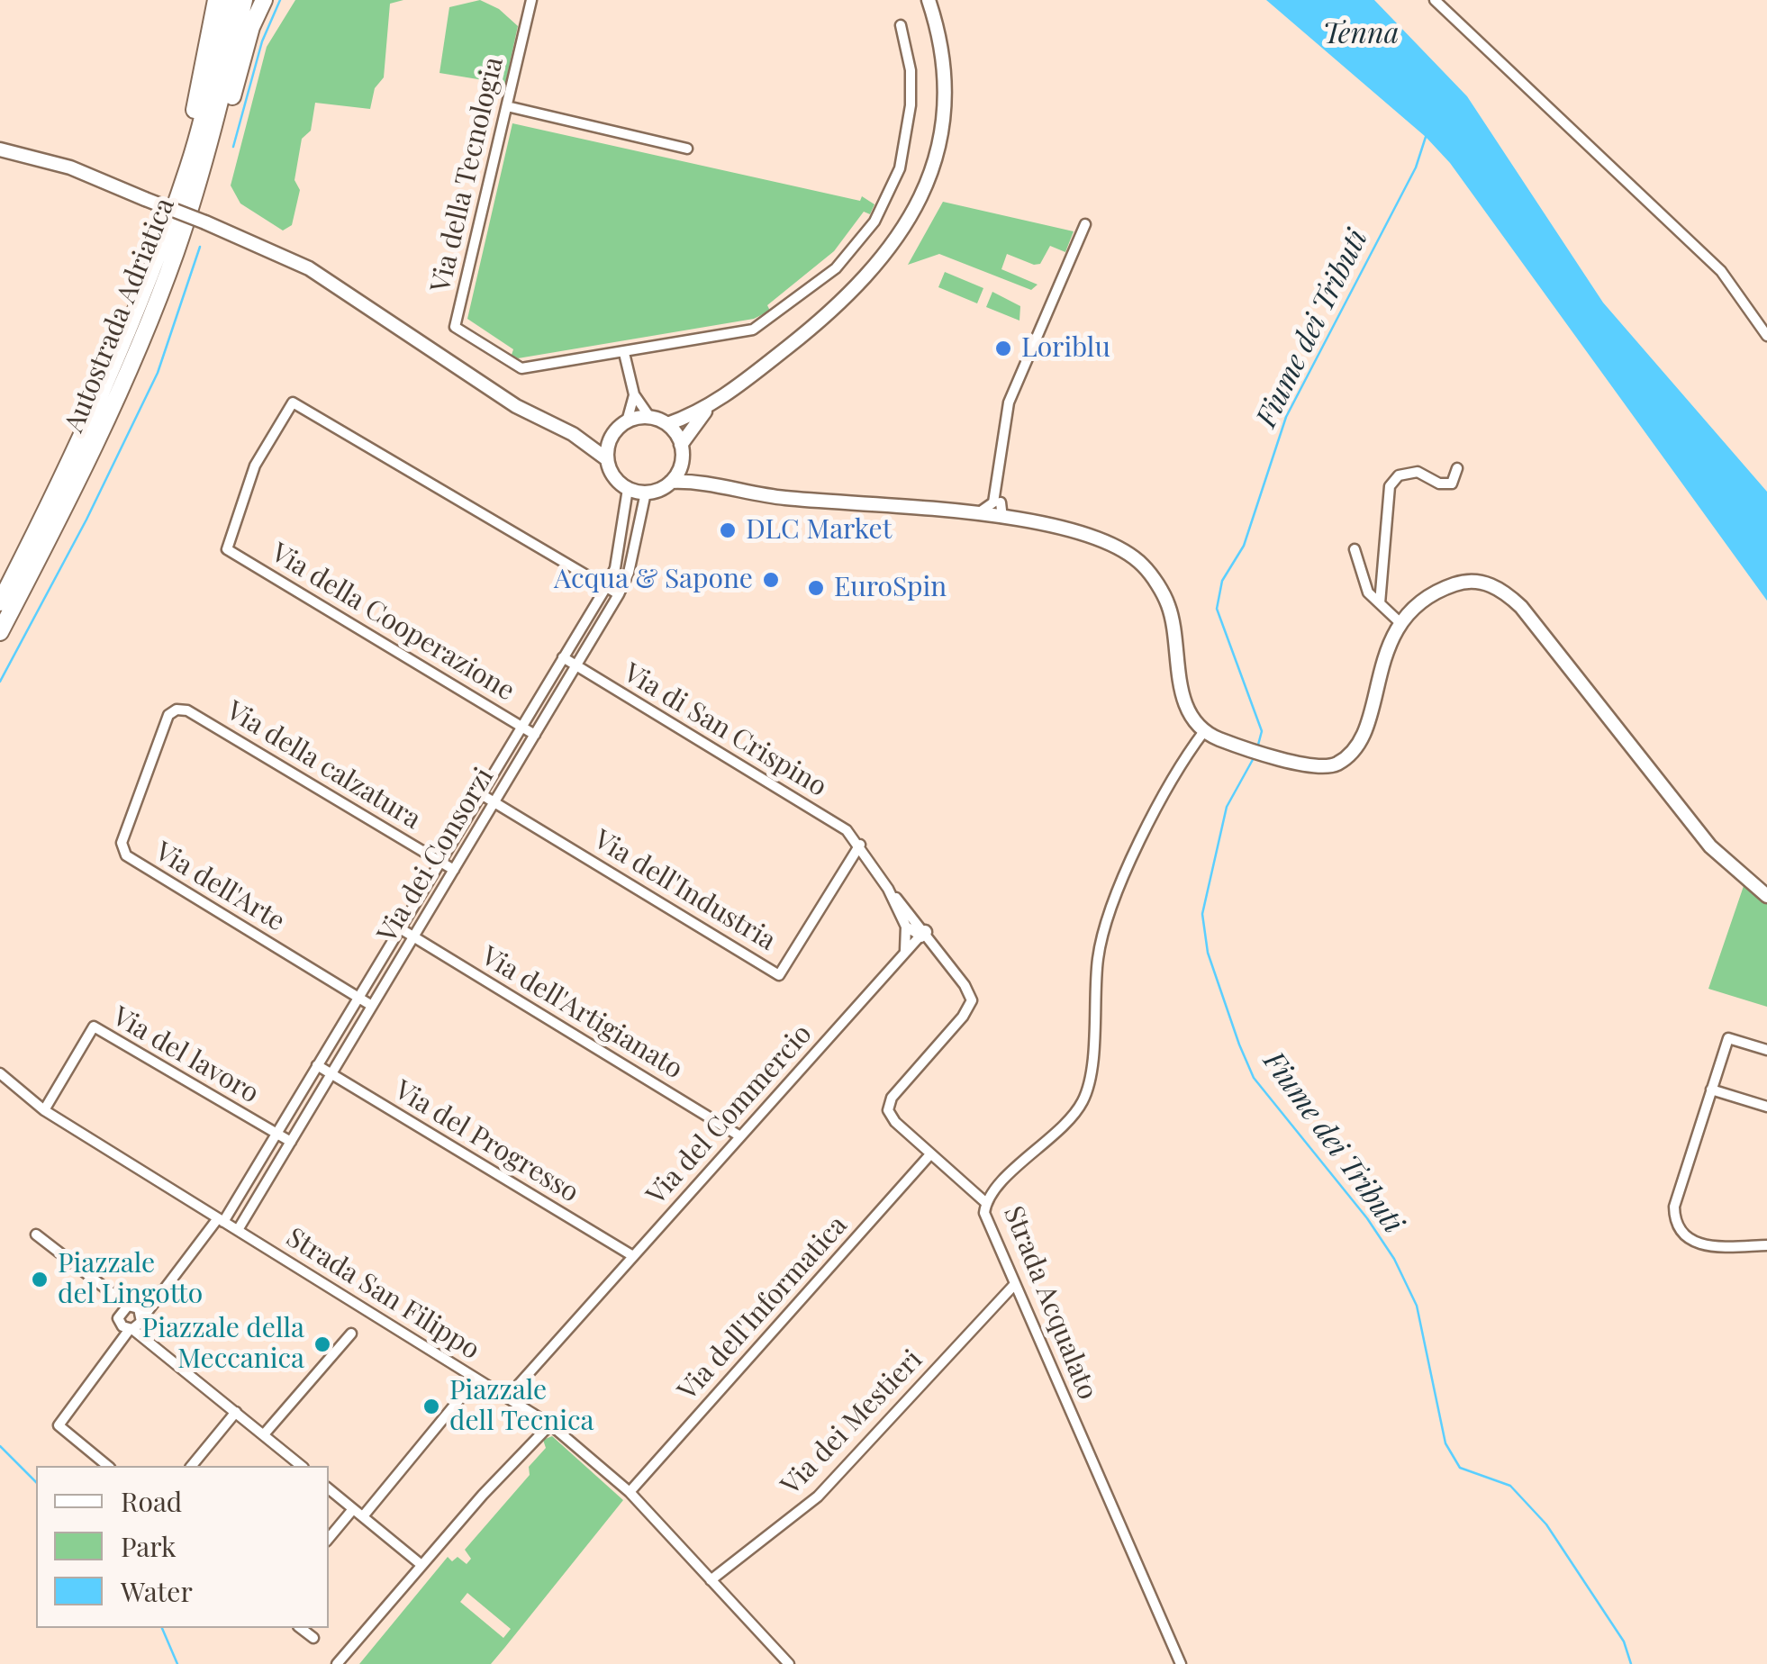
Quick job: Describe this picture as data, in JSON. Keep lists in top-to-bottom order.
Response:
{
  "streets": {
    "highway": ["Autostrada Adriatica"],
    "street": [
      "Via della Tecnologia",
      "Via della Cooperazione",
      "Via di San Crispino",
      "Via della calzatura",
      "Via dei Consorzi",
      "Via dell'Arte",
      "Via dell'Industria",
      "Via dell'Artigianato",
      "Via del lavoro",
      "Via del Commercio",
      "Via del Progresso",
      "Strada San Filippo",
      "Strada Acqualato",
      "Via dell'Informatica",
      "Via dei Mestieri"
    ]
  },
  "crossings": [
    ["Via della Cooperazione", "Via dei Consorzi"],
    ["Via di San Crispino", "Via dei Consorzi"],
    ["Via di San Crispino", "Via dell'Industria"],
    ["Via della calzatura", "Via dei Consorzi"],
    ["Via della calzatura", "Via dell'Arte"],
    ["Via dei Consorzi", "Via dell'Arte"],
    ["Via dei Consorzi", "Via dell'Industria"],
    ["Via dei Consorzi", "Via dell'Artigianato"],
    ["Via dei Consorzi", "Via del lavoro"],
    ["Via dei Consorzi", "Via del Progresso"],
    ["Via dei Consorzi", "Strada San Filippo"],
    ["Via dell'Artigianato", "Via del Commercio"],
    ["Via del lavoro", "Strada San Filippo"],
    ["Via del Commercio", "Via del Progresso"],
    ["Via del Commercio", "Strada San Filippo"],
    ["Strada San Filippo", "Via dell'Informatica"],
    ["Strada San Filippo", "Via dei Mestieri"],
    ["Strada Acqualato", "Via dei Mestieri"]
  ],
  "water": ["Tenna", "Fiume dei Tributi"],
  "places": [
    "Loriblu",
    "DLC Market",
    "Acqua & Sapone",
    "EuroSpin",
    "Piazzale del Lingotto",
    "Piazzale della Meccanica",
    "Piazzale dell Tecnica"
  ],
  "legend": ["Road", "Park", "Water"]
}
